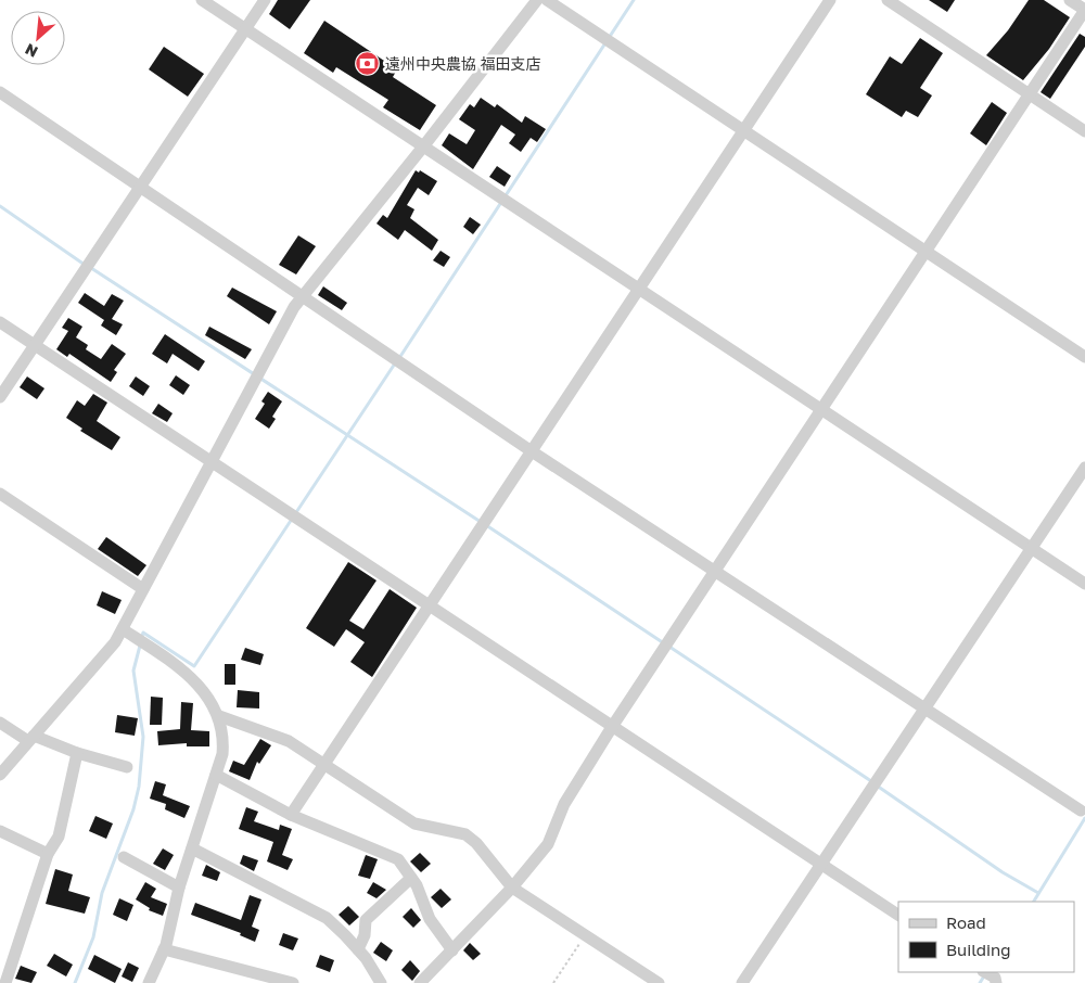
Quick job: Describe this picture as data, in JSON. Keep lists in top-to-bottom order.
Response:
{
  "places": {
    "bank": ["遠州中央農協 福田支店"]
  },
  "legend": ["Road", "Building"],
  "north": "bottom left"
}
